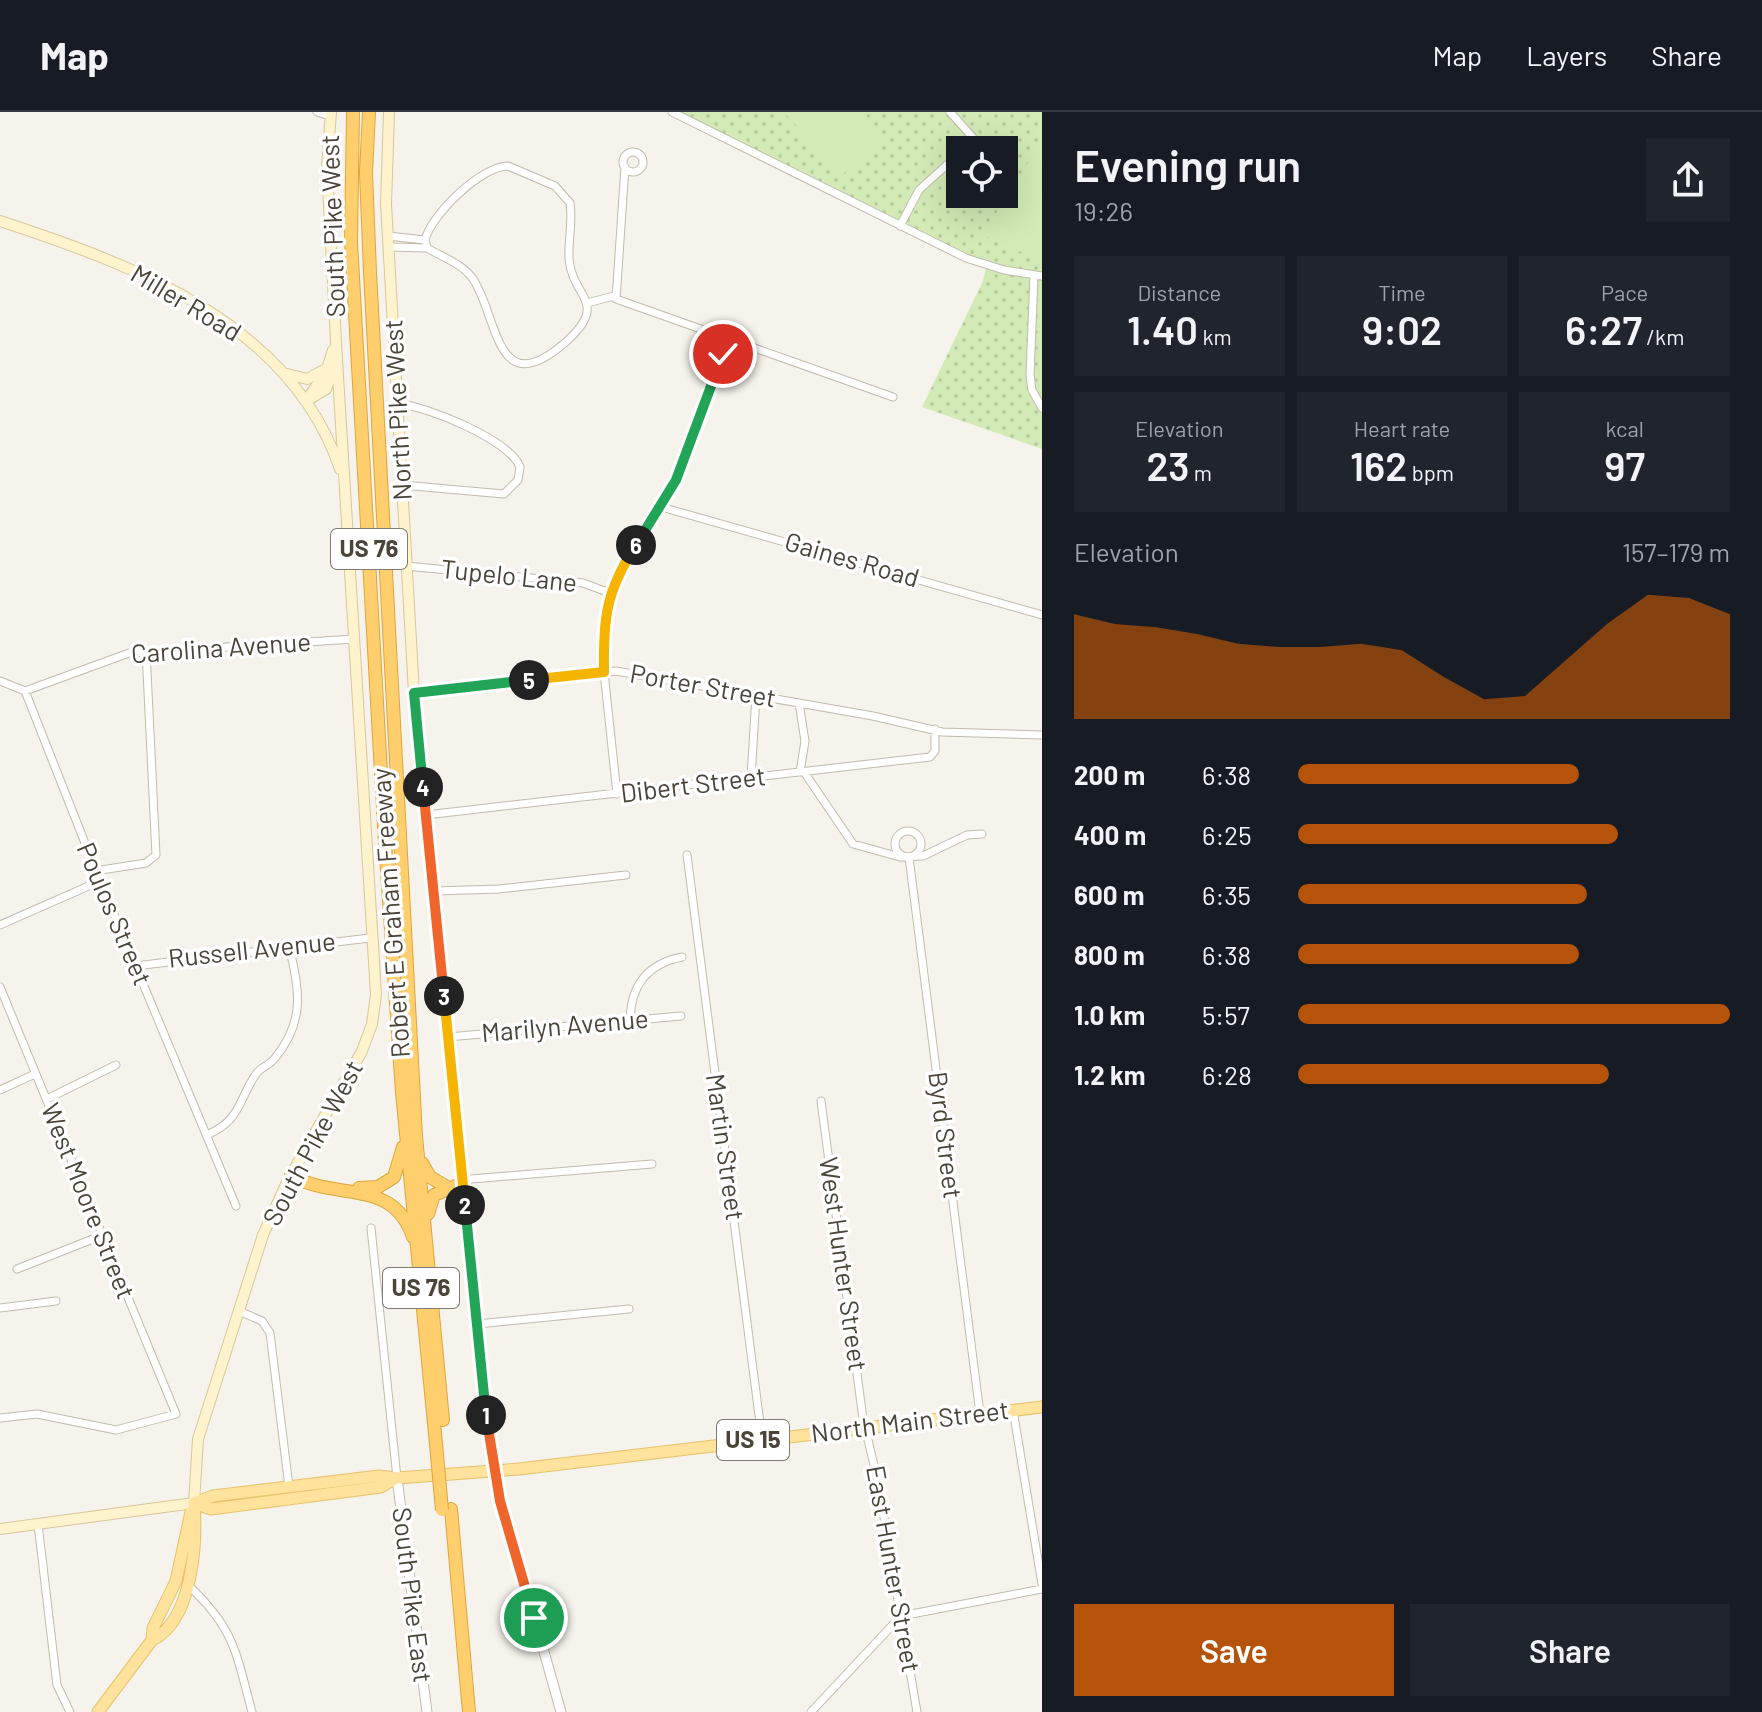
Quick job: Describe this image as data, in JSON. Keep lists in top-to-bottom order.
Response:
{
  "streets": {
    "highway": ["US 76", "Robert E Graham Freeway"],
    "main road": [
      "South Pike West",
      "Miller Road",
      "North Pike West",
      "North Main Street",
      "US 15"
    ],
    "street": [
      "Gaines Road",
      "Tupelo Lane",
      "Carolina Avenue",
      "Porter Street",
      "Dibert Street",
      "Poulos Street",
      "Russell Avenue",
      "Marilyn Avenue",
      "Byrd Street",
      "Martin Street",
      "West Moore Street",
      "West Hunter Street",
      "East Hunter Street",
      "South Pike East"
    ]
  },
  "crossings": [
    ["South Pike West", "Miller Road"],
    ["South Pike West", "Carolina Avenue"],
    ["South Pike West", "Russell Avenue"],
    ["North Pike West", "Tupelo Lane"],
    ["North Pike West", "Porter Street"],
    ["North Pike West", "Dibert Street"],
    ["North Pike West", "Marilyn Avenue"],
    ["North Pike West", "North Main Street"],
    ["Carolina Avenue", "Poulos Street"],
    ["Porter Street", "Dibert Street"],
    ["Poulos Street", "Russell Avenue"],
    ["Byrd Street", "North Main Street"],
    ["Martin Street", "North Main Street"],
    ["West Hunter Street", "North Main Street"],
    ["West Hunter Street", "East Hunter Street"],
    ["North Main Street", "East Hunter Street"],
    ["North Main Street", "South Pike East"]
  ],
  "page": {
    "header": "Map",
    "nav": ["Map", "Layers", "Share"],
    "heading": ["Evening run", "19:26"],
    "stats": [
      ["Distance", "1.40 km"],
      ["Time", "9:02"],
      ["Pace", "6:27 /km"],
      ["Elevation", "23 m"],
      ["Heart rate", "162 bpm"],
      ["kcal", "97"]
    ],
    "chart": ["Elevation", "157–179 m"],
    "pins": [
      "6",
      "5",
      "4",
      "3",
      "2",
      "1"
    ],
    "list": [
      {
        "name": "200 m",
        "note": "6:38"
      },
      {
        "name": "400 m",
        "note": "6:25"
      },
      {
        "name": "600 m",
        "note": "6:35"
      },
      {
        "name": "800 m",
        "note": "6:38"
      },
      {
        "name": "1.0 km",
        "note": "5:57"
      },
      {
        "name": "1.2 km",
        "note": "6:28"
      }
    ],
    "buttons": ["Save", "Share"]
  }
}
